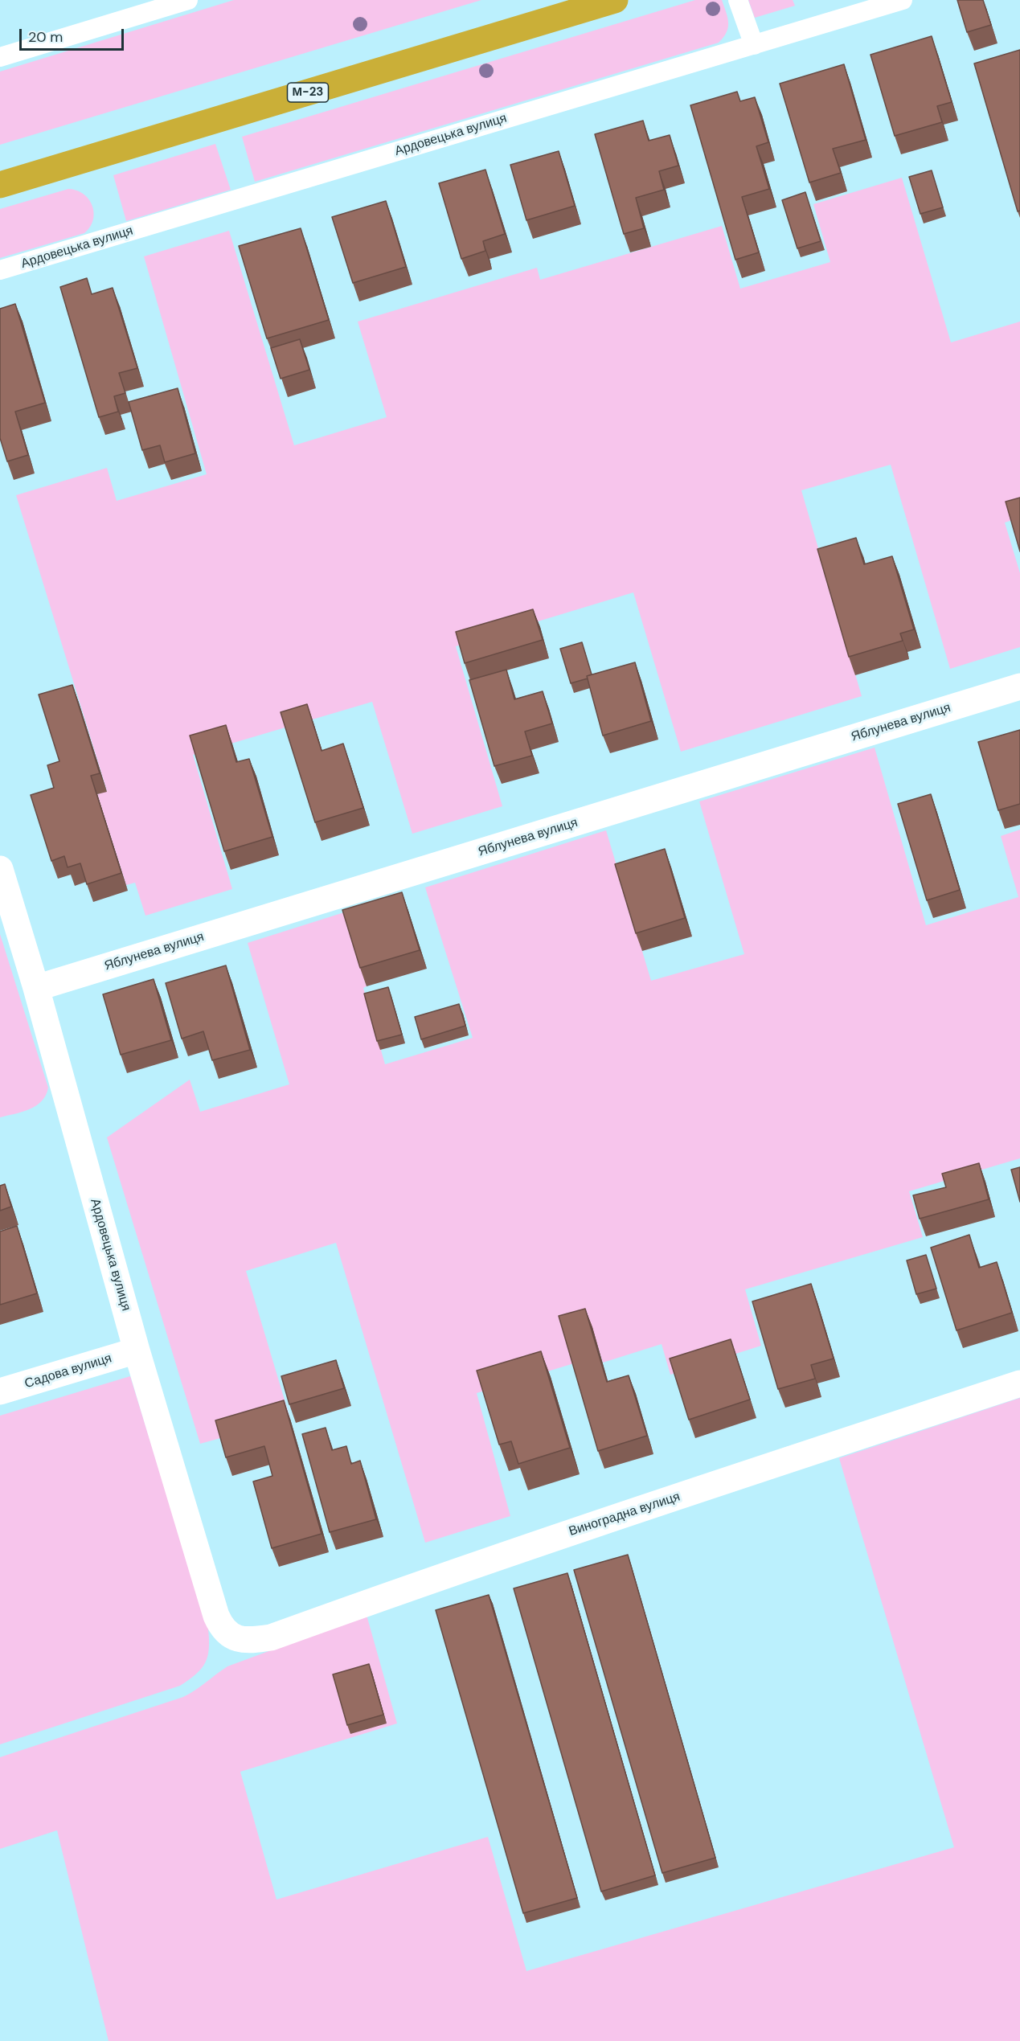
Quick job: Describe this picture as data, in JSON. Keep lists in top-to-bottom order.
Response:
{
  "streets": {
    "highway": ["М-23"],
    "street": [
      "Ардовецька вулиця",
      "Яблунева вулиця",
      "Садова вулиця",
      "Виноградна вулиця"
    ]
  },
  "crossings": [
    ["Ардовецька вулиця", "Яблунева вулиця"],
    ["Ардовецька вулиця", "Садова вулиця"],
    ["Ардовецька вулиця", "Виноградна вулиця"]
  ],
  "scale_bar": "20 m"
}
